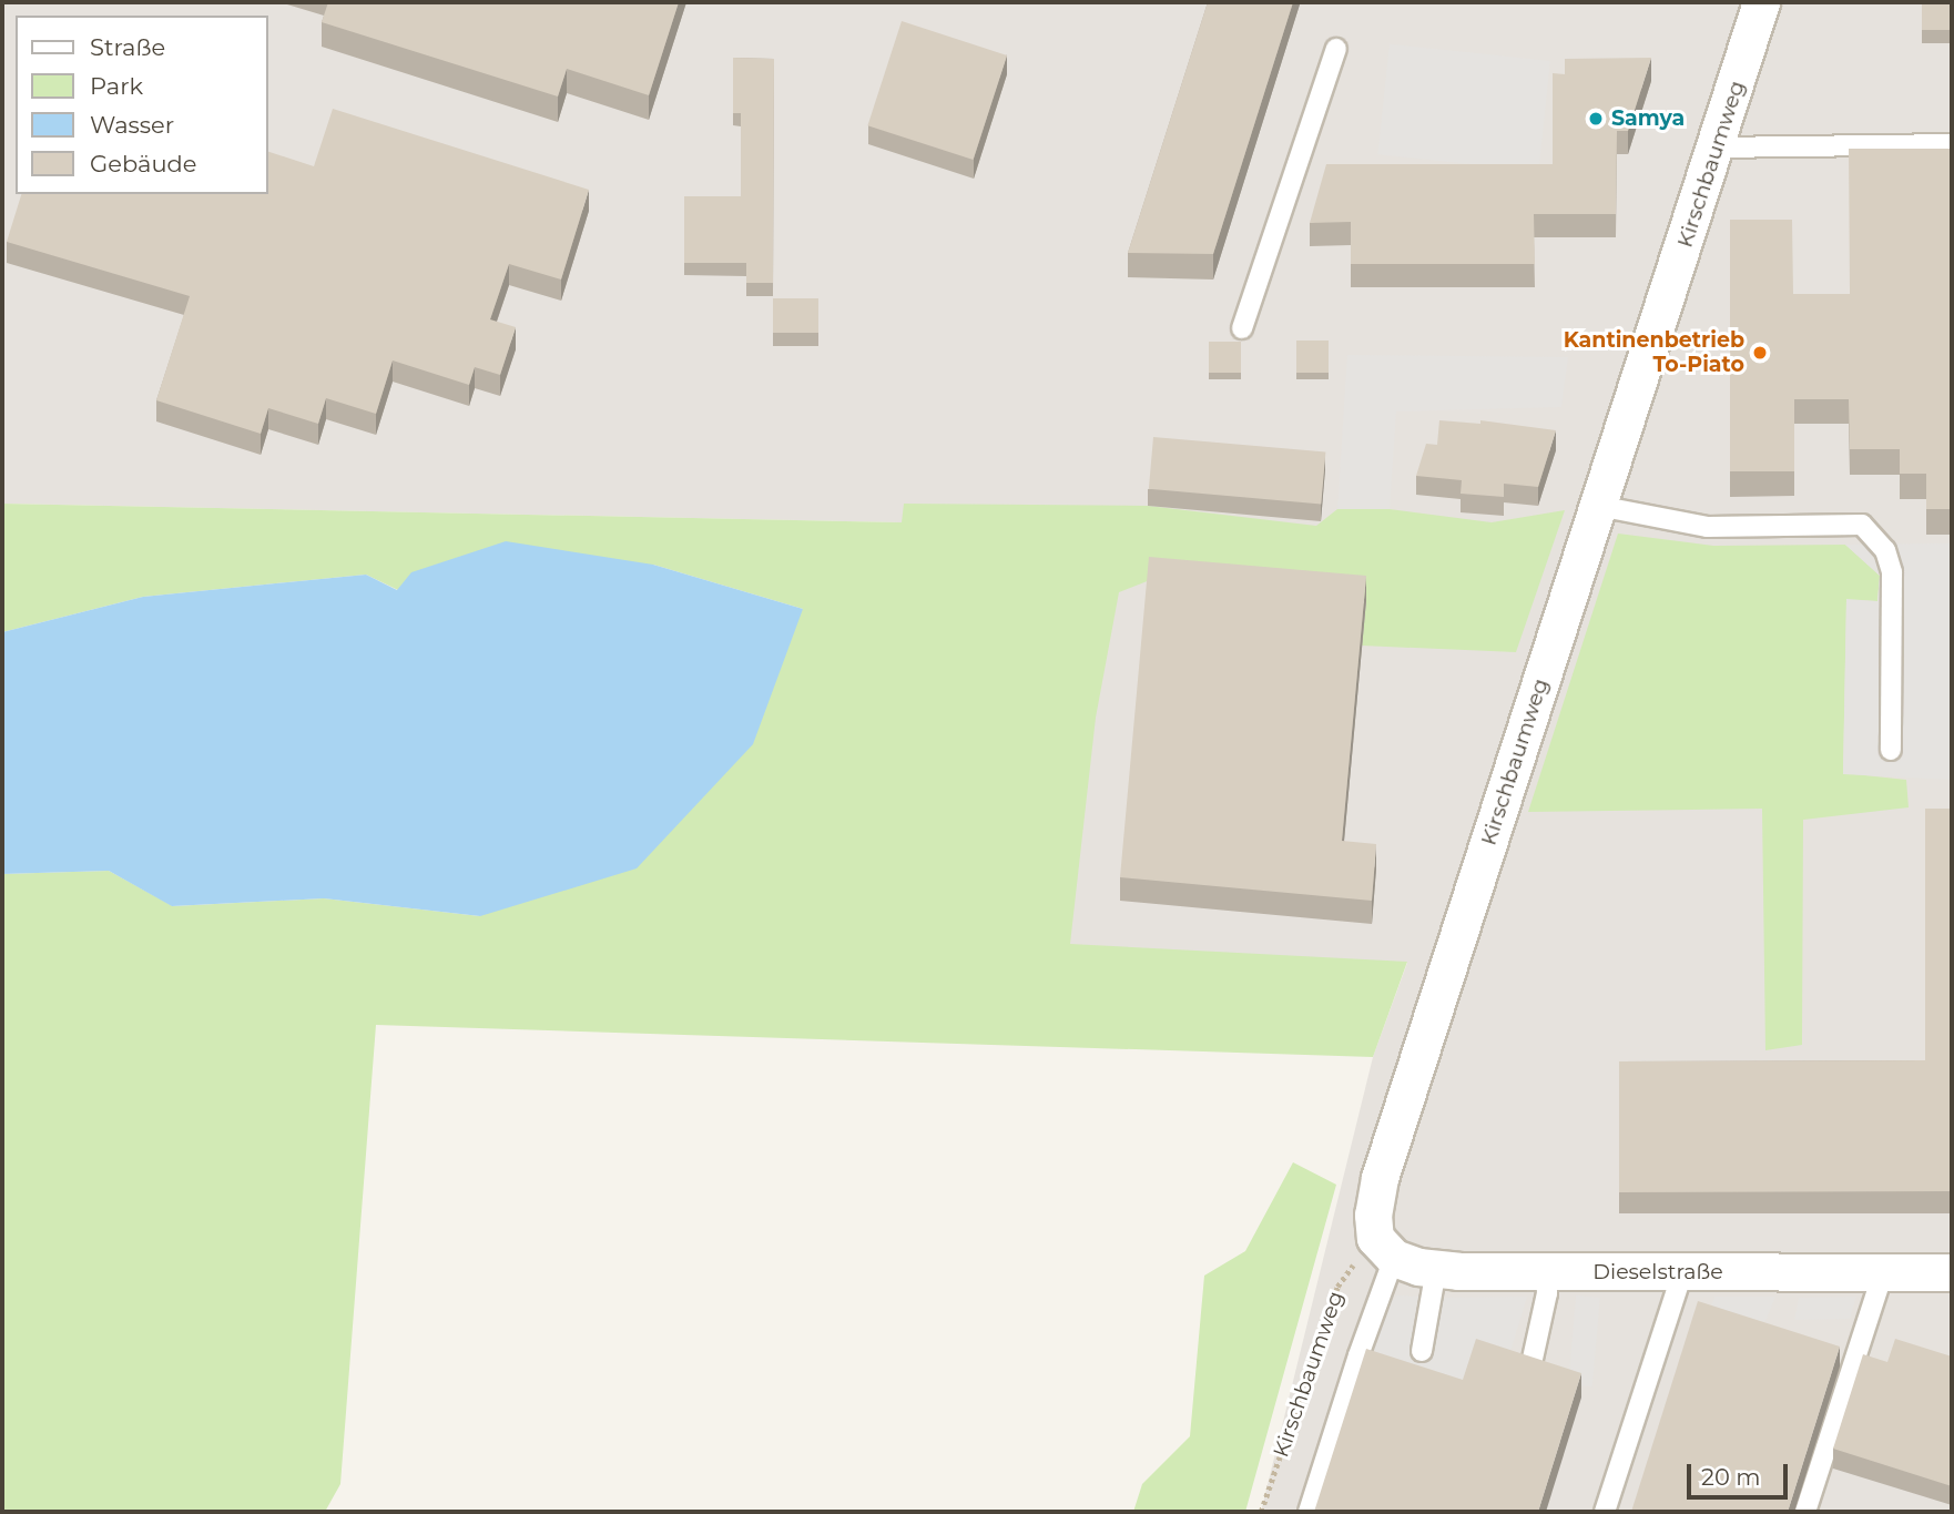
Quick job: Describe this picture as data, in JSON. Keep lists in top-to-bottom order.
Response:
{
  "streets": {
    "street": ["Kirschbaumweg", "Dieselstraße"]
  },
  "crossings": [
    ["Kirschbaumweg", "Dieselstraße"]
  ],
  "places": ["Samya", "Kantinenbetrieb To-Piato"],
  "legend": [
    "Straße",
    "Park",
    "Wasser",
    "Gebäude"
  ],
  "scale_bar": "20 m"
}
